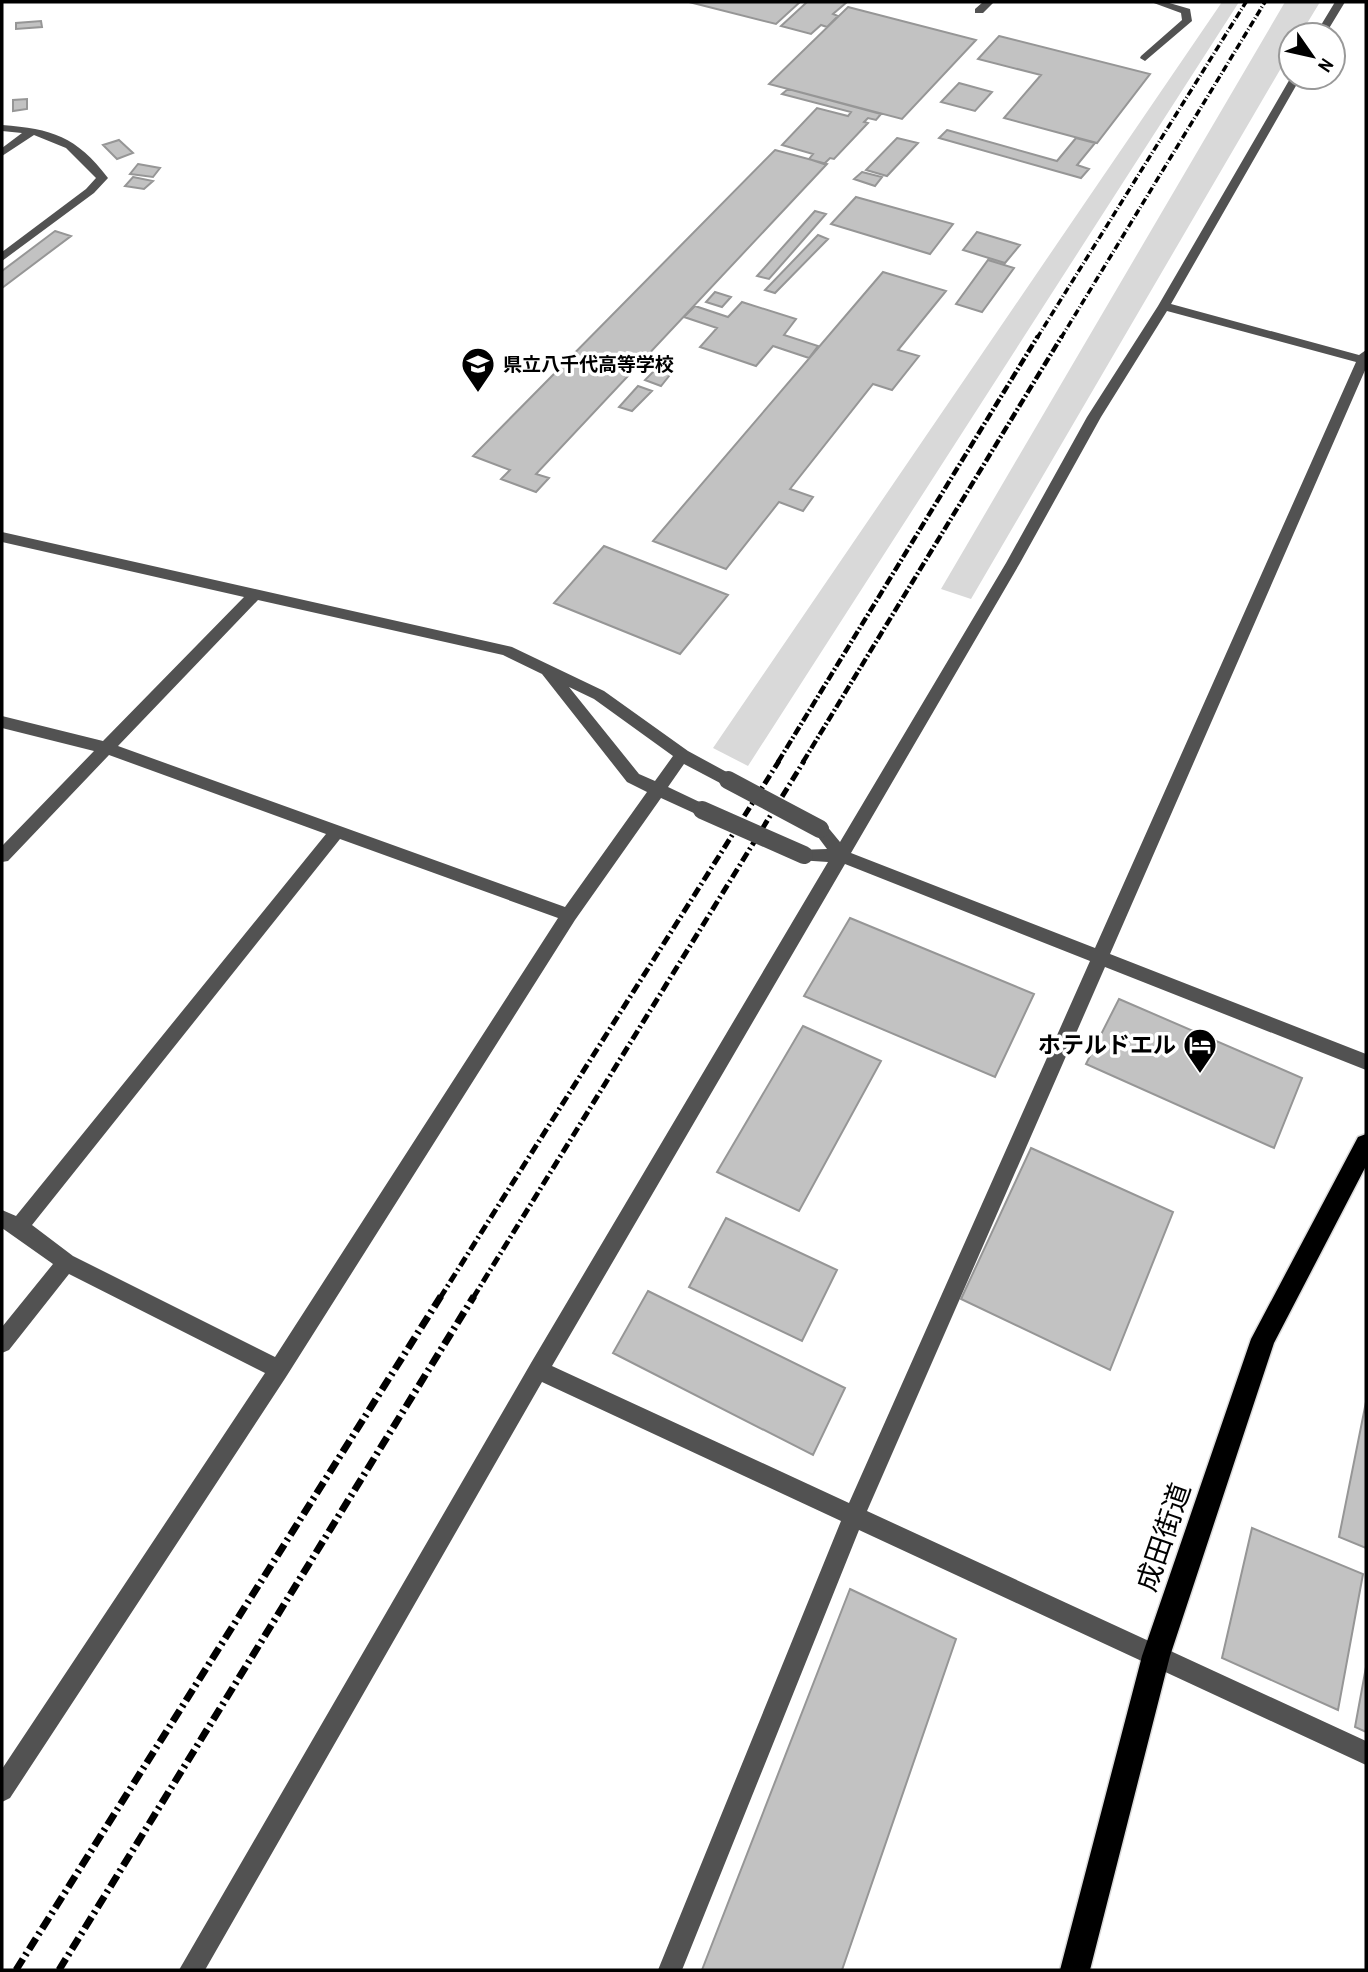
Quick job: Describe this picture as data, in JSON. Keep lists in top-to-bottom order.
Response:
{
  "streets": {
    "highway": ["成田街道"]
  },
  "places": {
    "school or university": ["県立八千代高等学校"],
    "hotel": ["ホテルドエル"]
  },
  "north": "bottom right"
}
